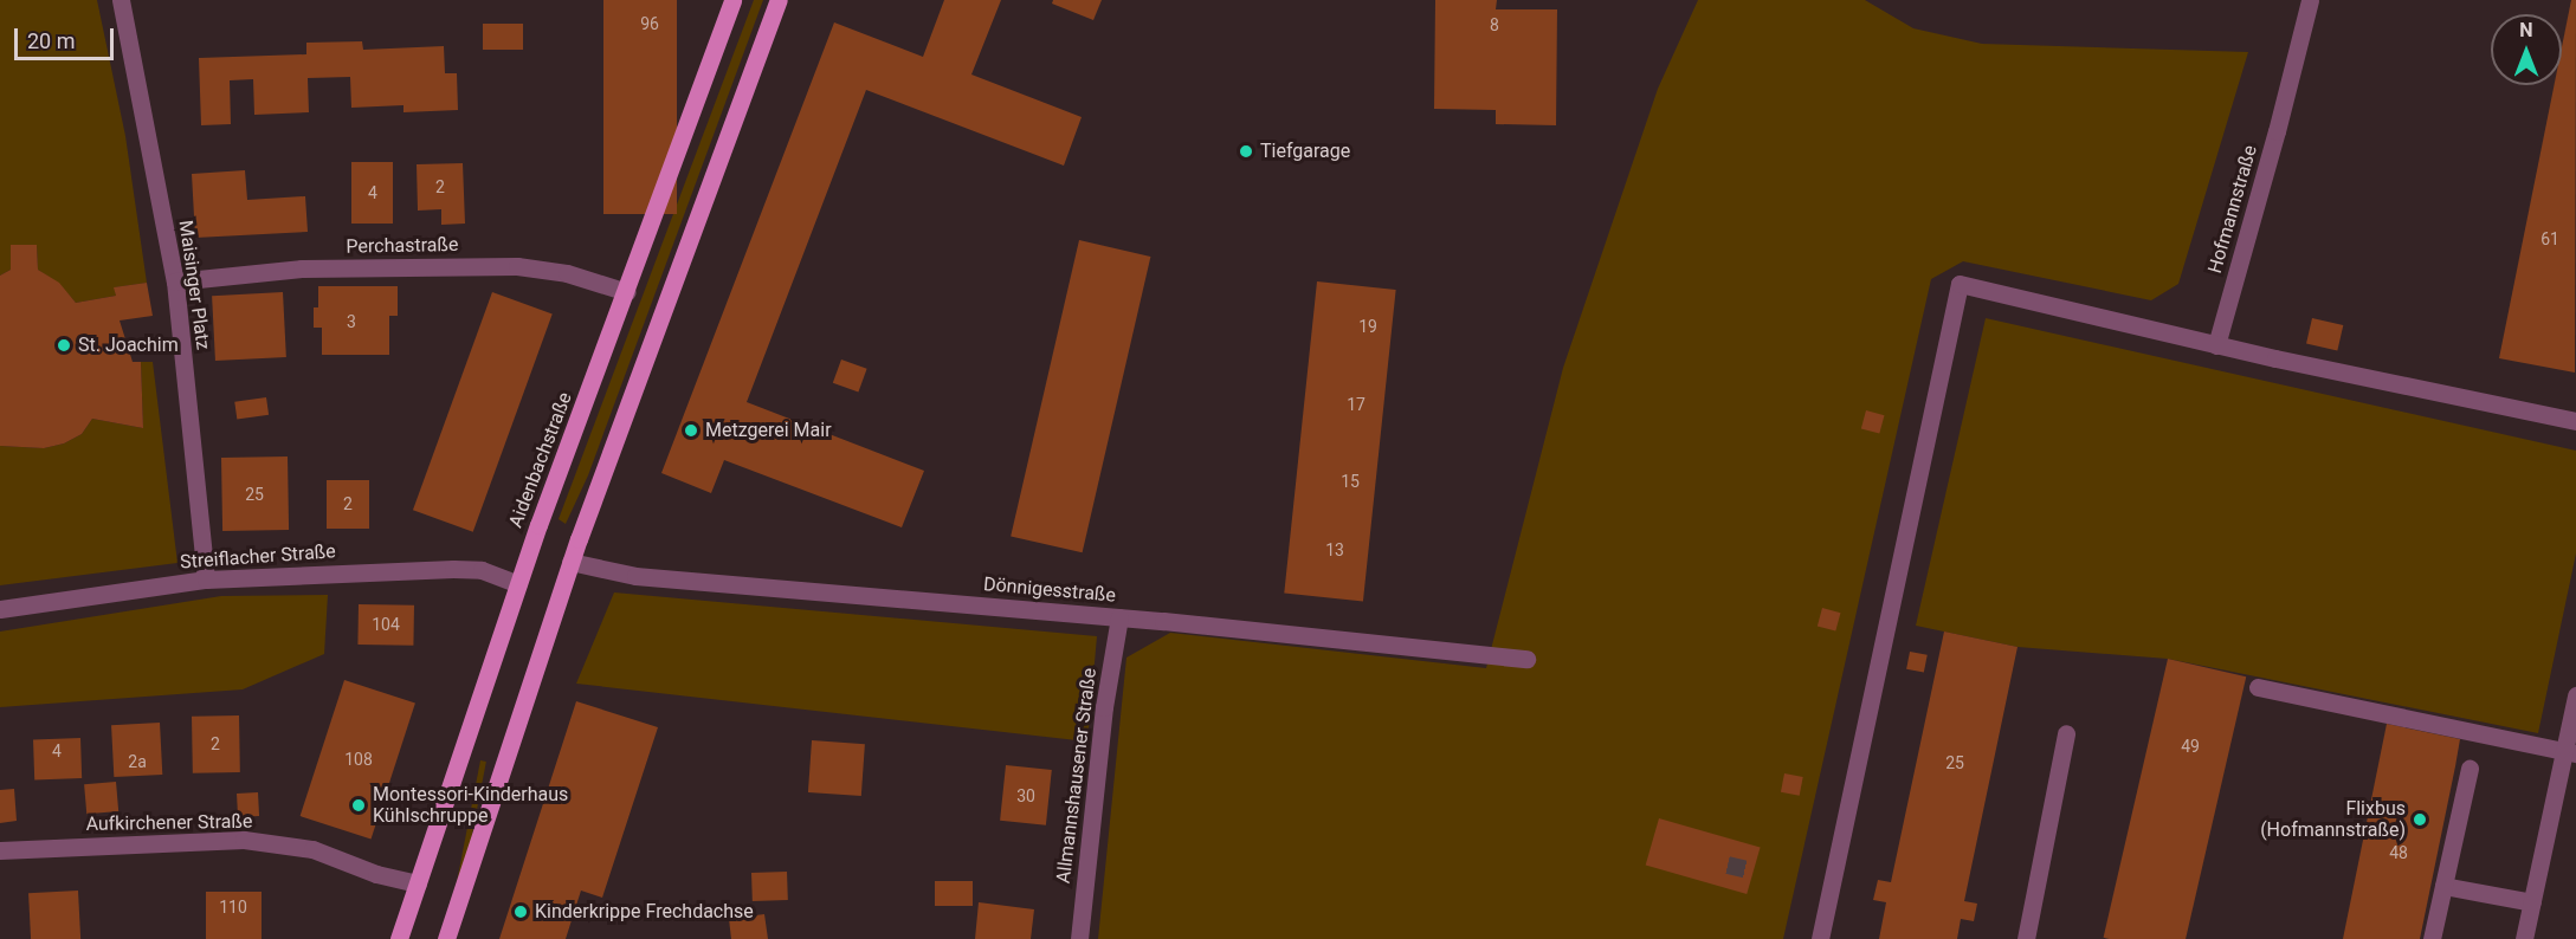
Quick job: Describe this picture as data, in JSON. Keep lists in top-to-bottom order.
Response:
{
  "streets": {
    "main road": ["Aidenbachstraße"],
    "street": [
      "Hofmannstraße",
      "Perchastraße",
      "Maisinger Platz",
      "Streiflacher Straße",
      "Dönnigesstraße",
      "Allmannshausener Straße",
      "Aufkirchener Straße"
    ]
  },
  "crossings": [
    ["Perchastraße", "Maisinger Platz"],
    ["Perchastraße", "Aidenbachstraße"],
    ["Maisinger Platz", "Streiflacher Straße"],
    ["Aidenbachstraße", "Streiflacher Straße"],
    ["Aidenbachstraße", "Aufkirchener Straße"],
    ["Dönnigesstraße", "Allmannshausener Straße"]
  ],
  "places": [
    "Tiefgarage",
    "St. Joachim",
    "Metzgerei Mair",
    "Montessori-Kinderhaus Kühlschruppe",
    "Flixbus (Hofmannstraße)",
    "Kinderkrippe Frechdachse"
  ],
  "house_numbers": [
    "96",
    "8",
    "2",
    "4",
    "61",
    "3",
    "19",
    "17",
    "15",
    "25",
    "2",
    "13",
    "104",
    "2",
    "49",
    "4",
    "108",
    "2a",
    "25",
    "30",
    "48",
    "110"
  ],
  "scale_bar": "20 m",
  "north": "top"
}
